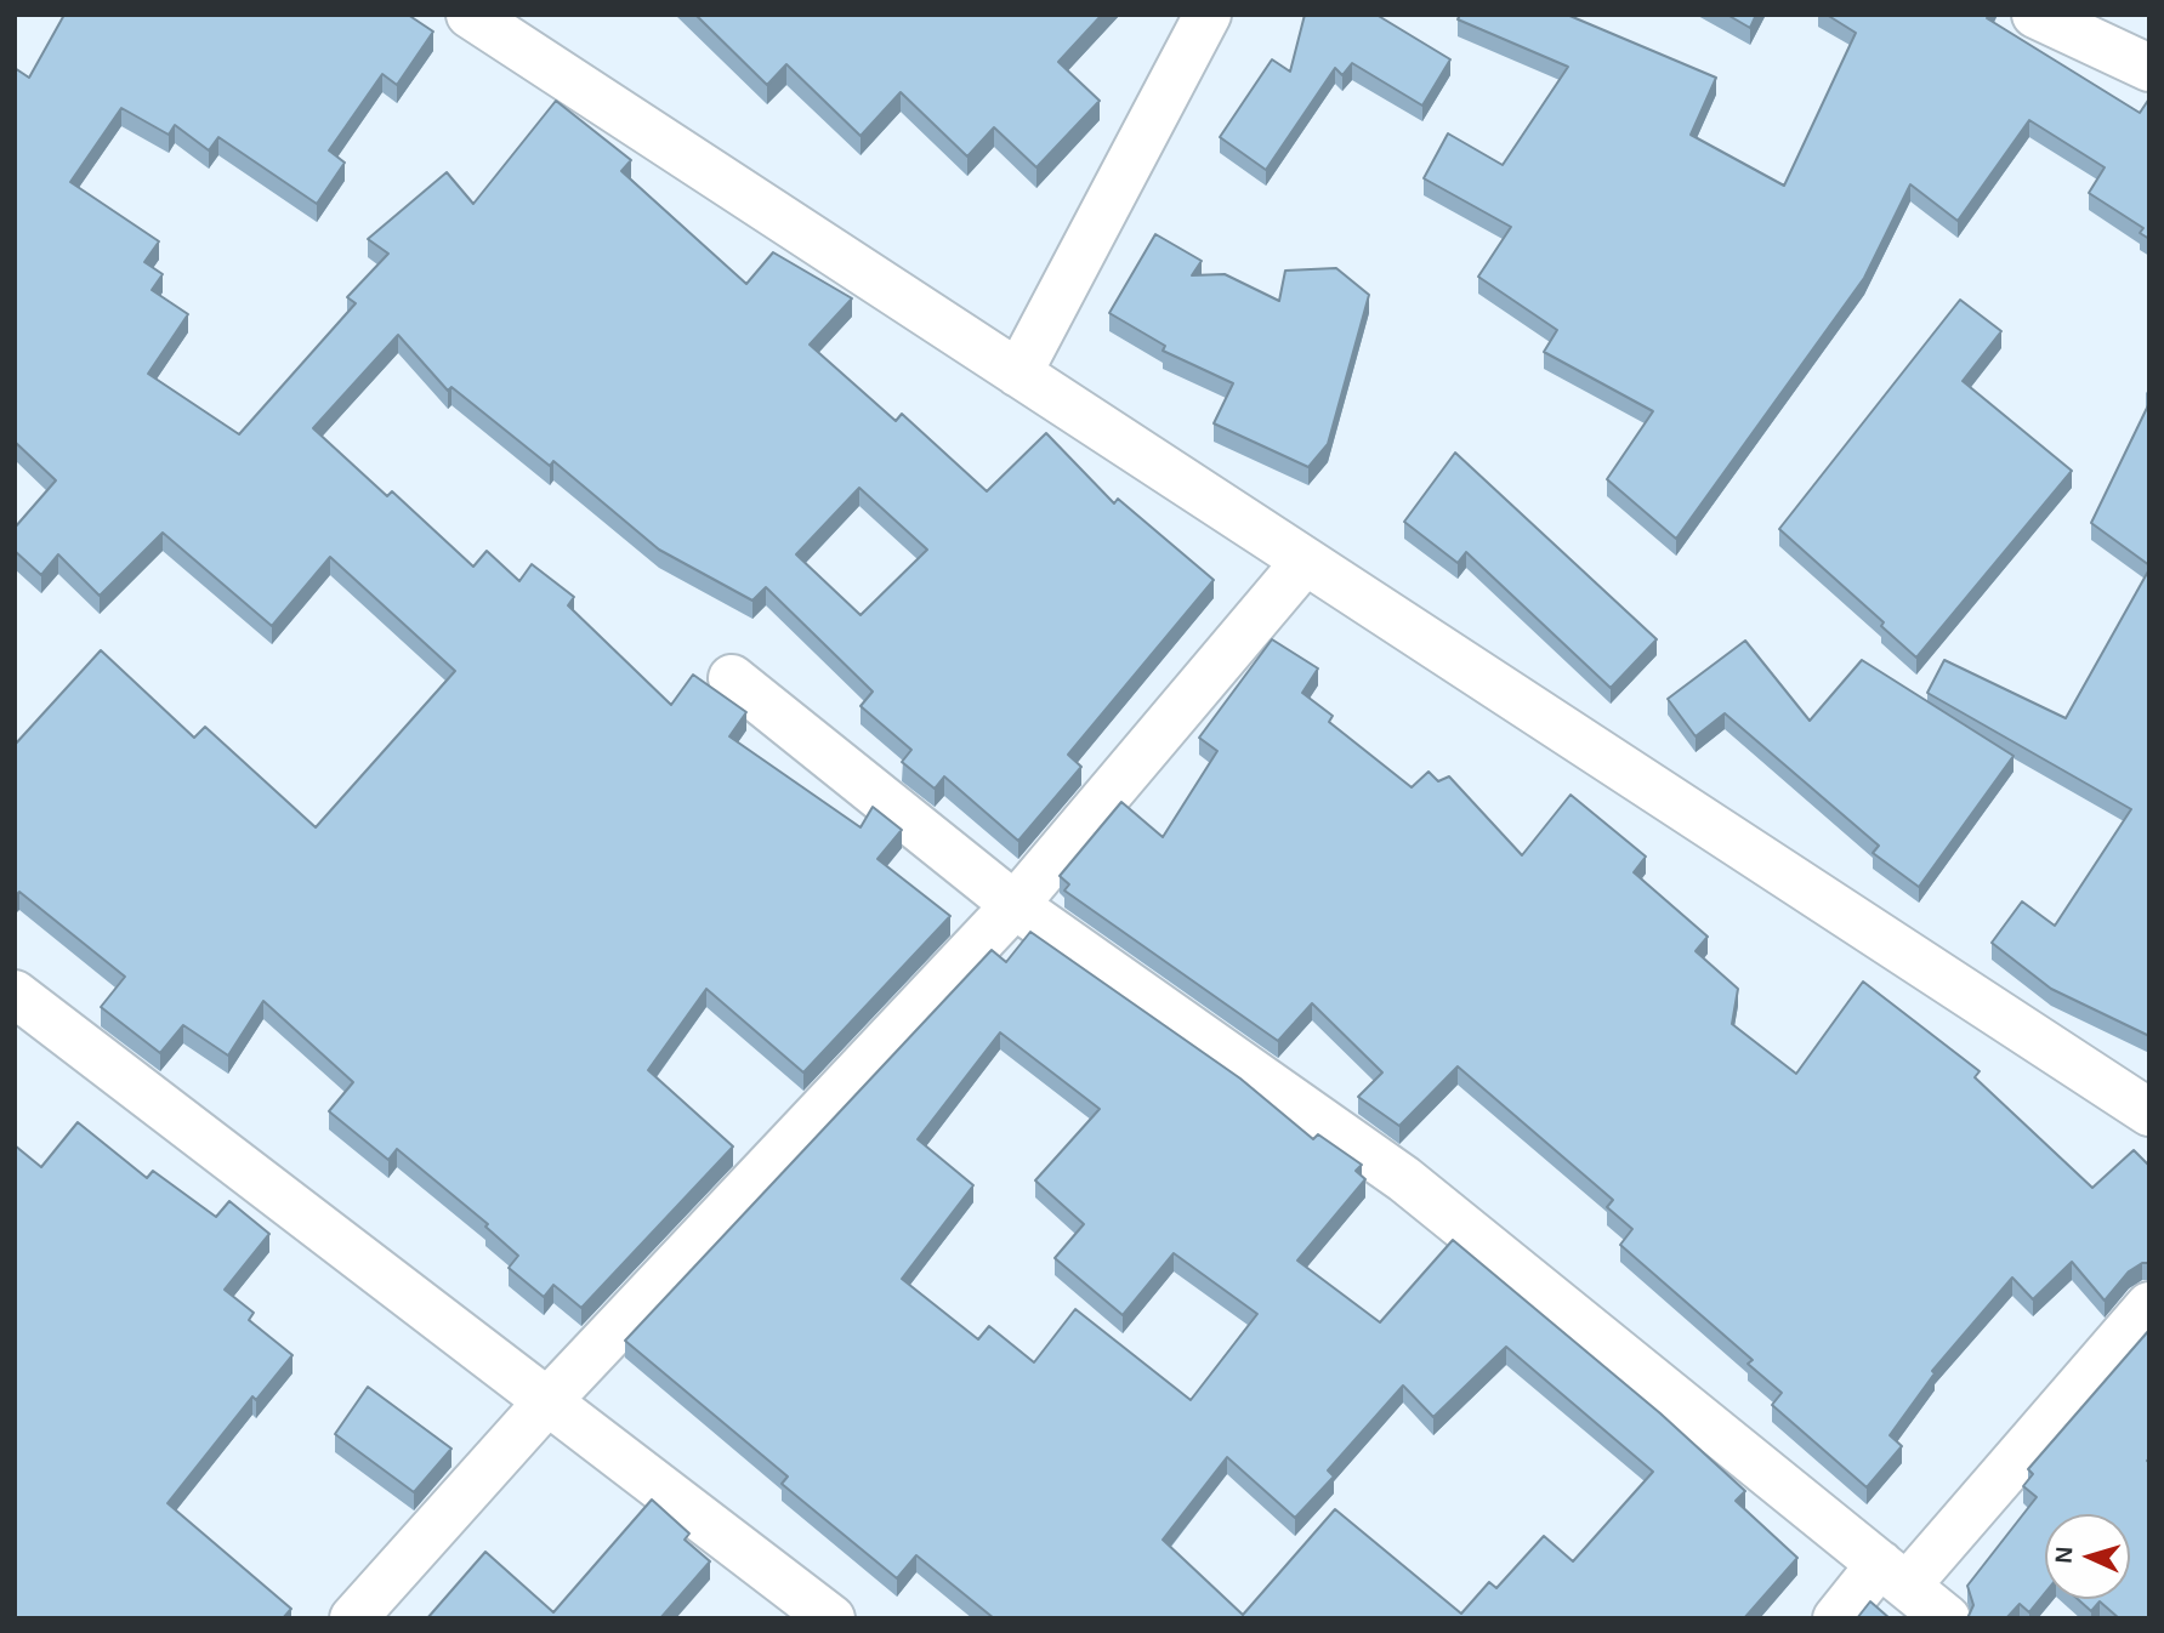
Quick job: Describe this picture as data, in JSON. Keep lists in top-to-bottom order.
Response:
{
  "north": "left"
}
